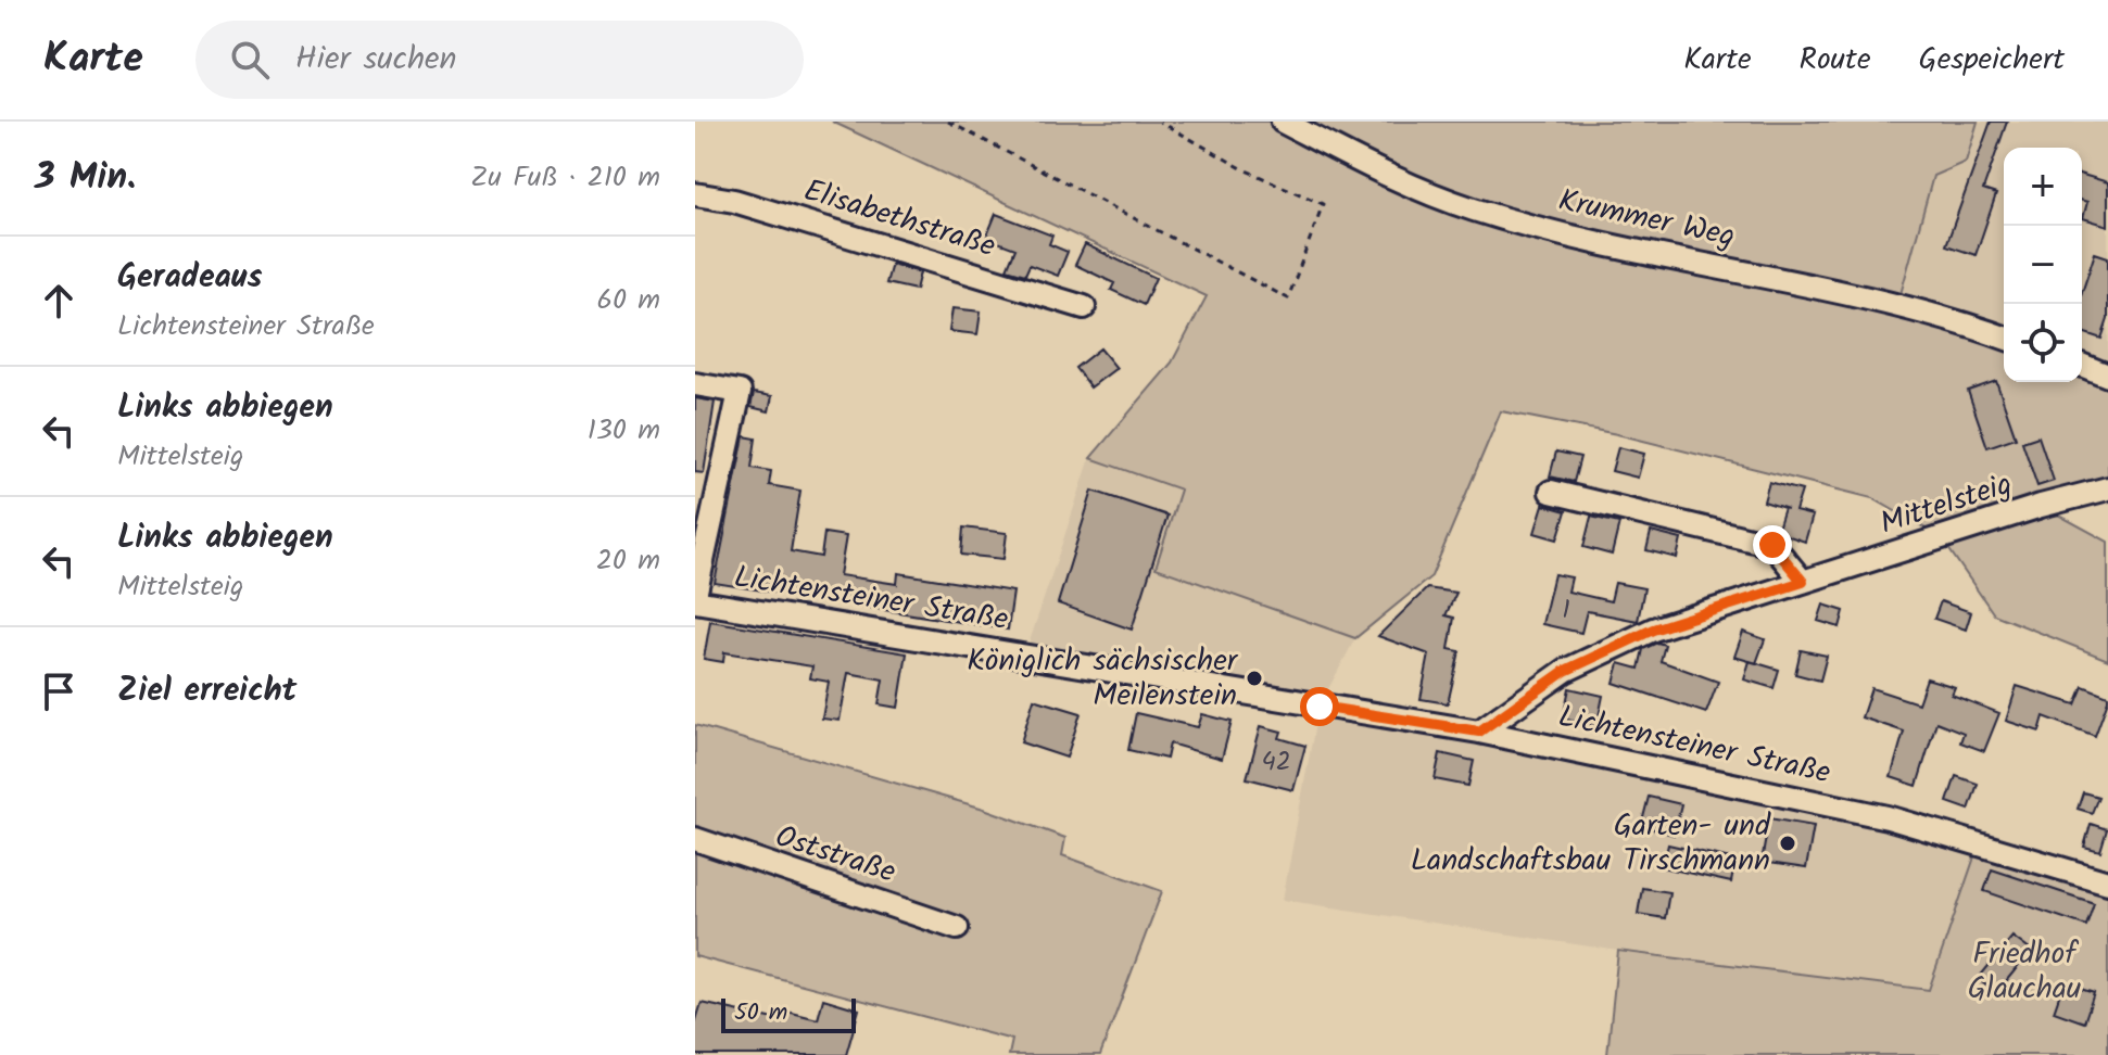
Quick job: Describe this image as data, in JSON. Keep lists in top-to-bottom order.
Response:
{
  "streets": {
    "street": [
      "Elisabethstraße",
      "Krummer Weg",
      "Mittelsteig",
      "Lichtensteiner Straße",
      "Oststraße"
    ]
  },
  "crossings": [
    ["Mittelsteig", "Lichtensteiner Straße"]
  ],
  "parks": ["Friedhof Glauchau"],
  "places": ["Königlich sächsischer Meilenstein", "Garten- und Landschaftsbau Tirschmann"],
  "house_numbers": ["1", "42"],
  "scale_bar": "50 m",
  "page": {
    "header": "Karte",
    "search": "Hier suchen",
    "nav": ["Karte", "Route", "Gespeichert"],
    "heading": ["3 Min.", "Zu Fuß · 210 m"],
    "map_buttons": ["+", "−"],
    "list": [
      ["Geradeaus", "Lichtensteiner Straße", "60 m"],
      ["Links abbiegen", "Mittelsteig", "130 m"],
      ["Links abbiegen", "Mittelsteig", "20 m"],
      "Ziel erreicht"
    ],
    "scale": "50 m"
  }
}
